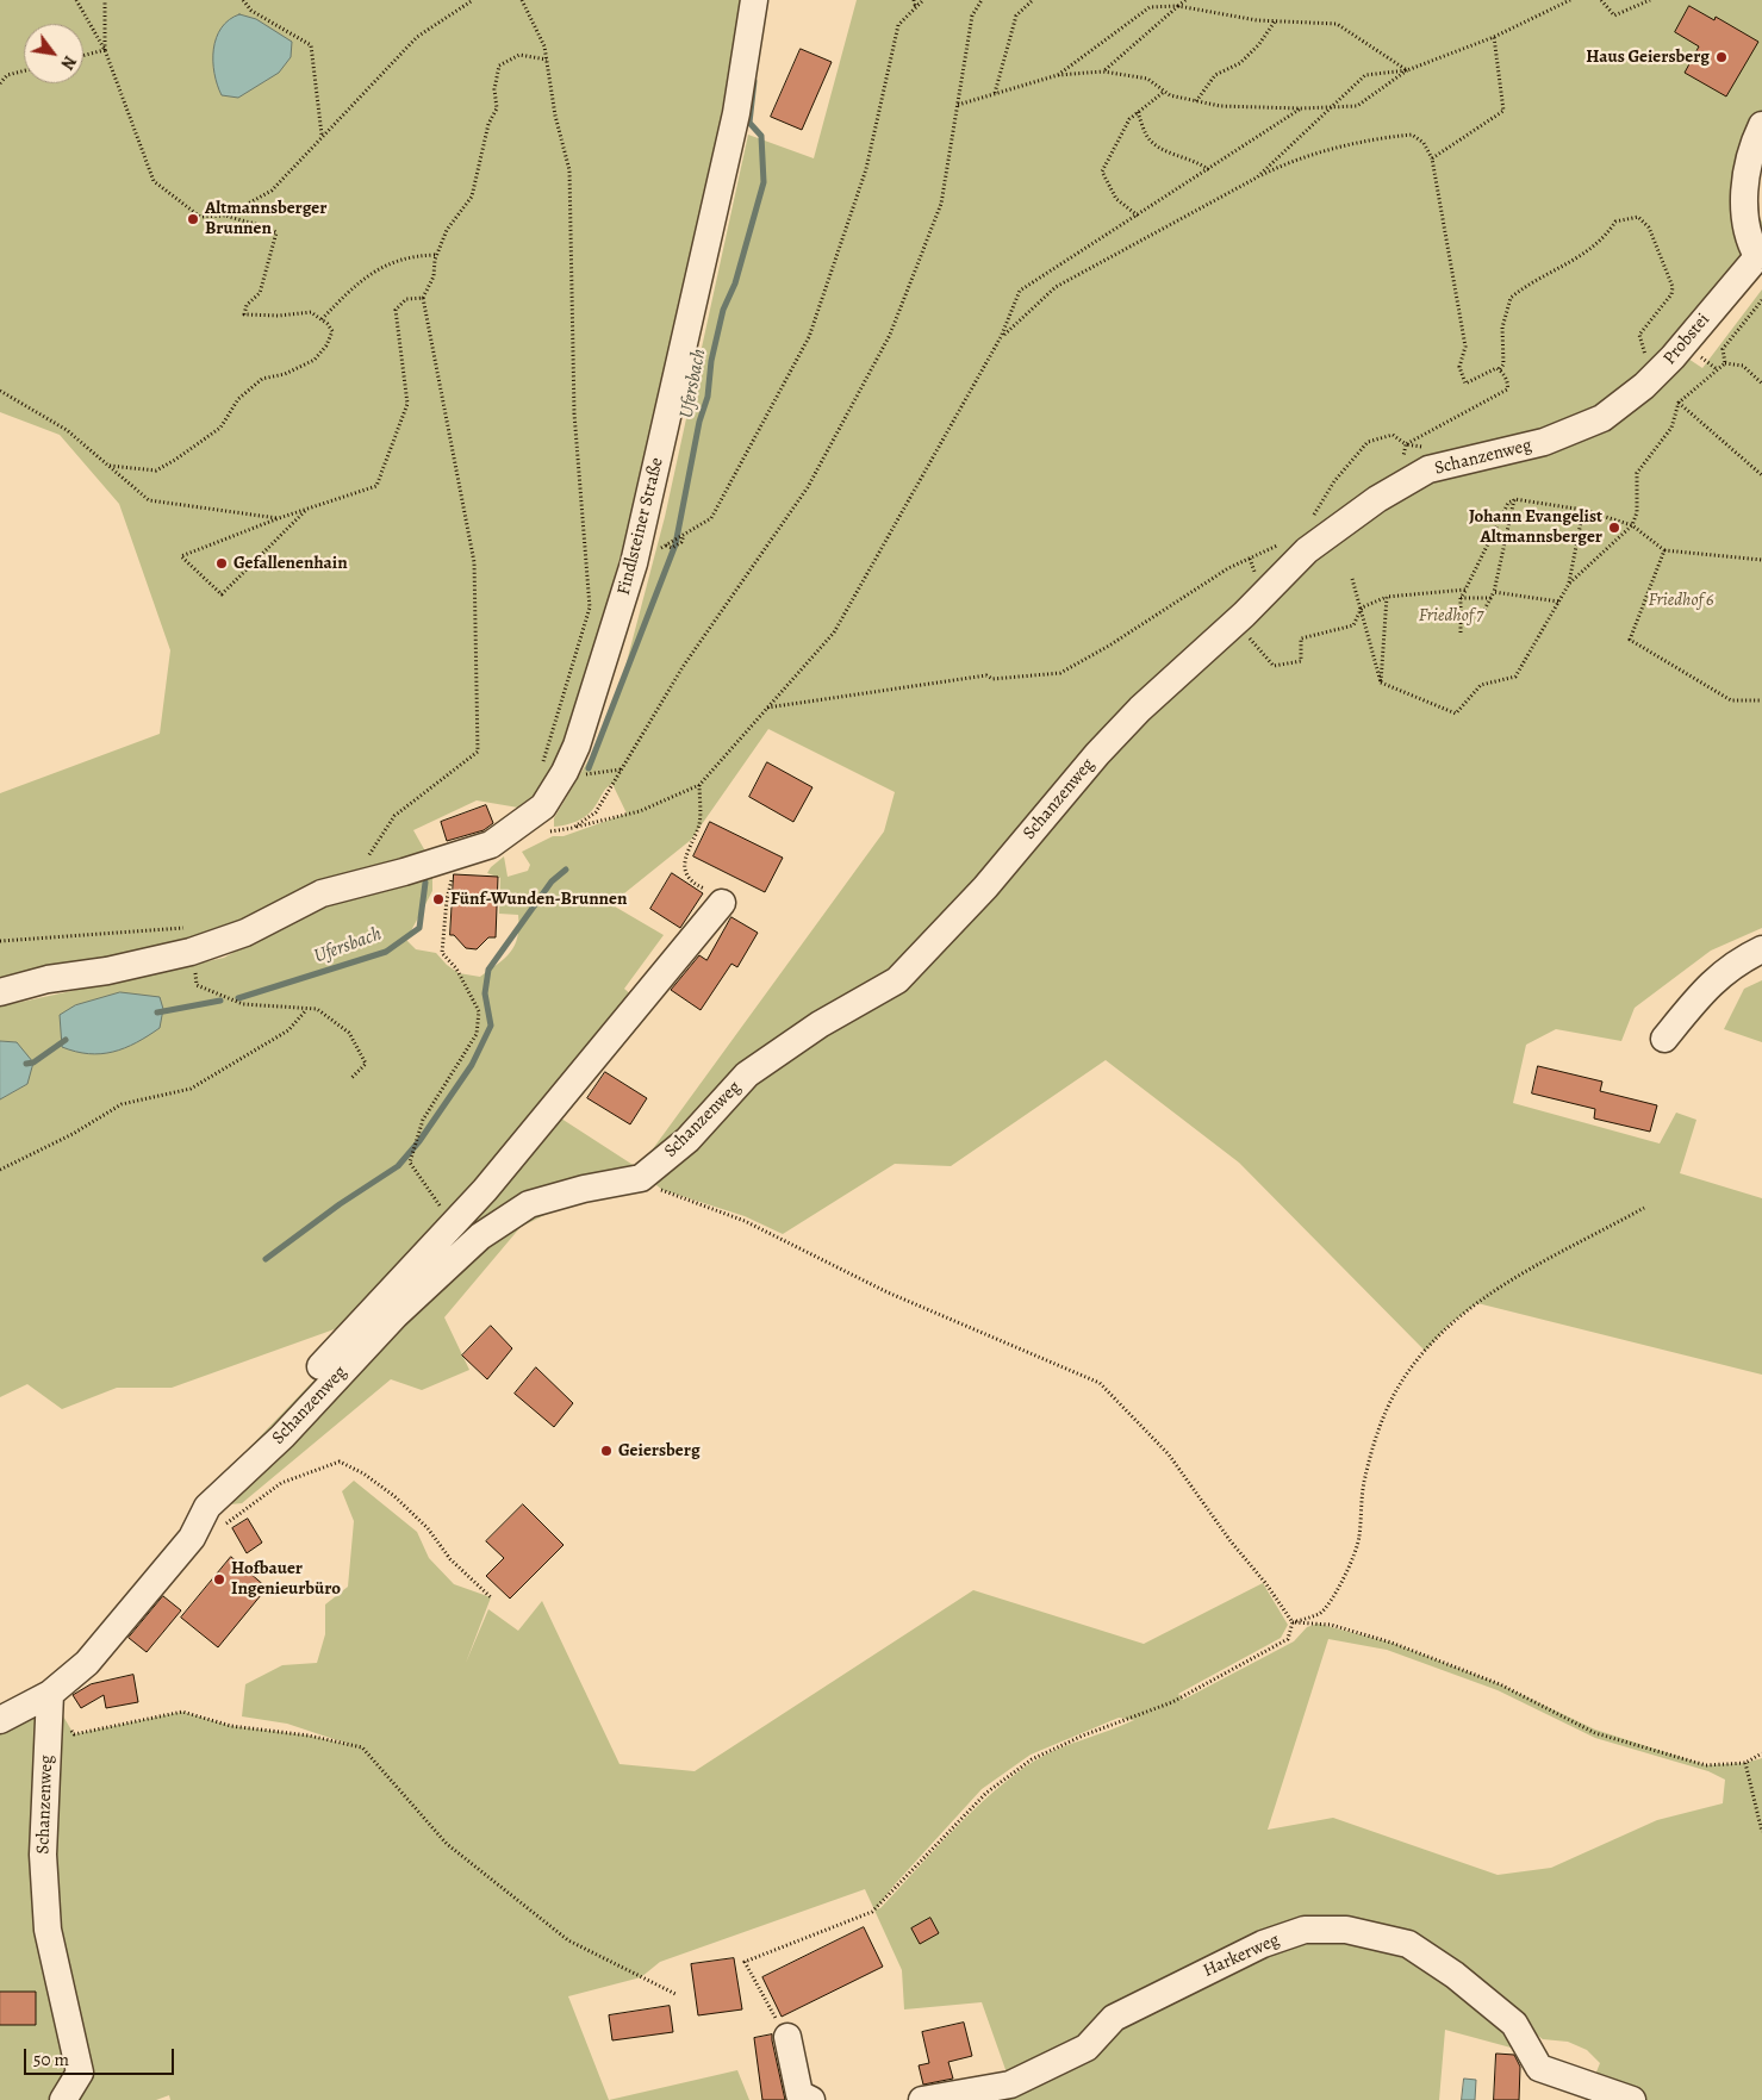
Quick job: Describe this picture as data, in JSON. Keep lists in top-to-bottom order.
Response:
{
  "streets": {
    "street": [
      "Probstei",
      "Schanzenweg",
      "Findlsteiner Straße",
      "Harkerweg"
    ]
  },
  "crossings": [
    ["Probstei", "Schanzenweg"]
  ],
  "water": ["Ufersbach"],
  "parks": ["Friedhof 6", "Friedhof 7"],
  "places": [
    "Haus Geiersberg",
    "Altmannsberger Brunnen",
    "Johann Evangelist Altmannsberger",
    "Gefallenenhain",
    "Fünf-Wunden-Brunnen",
    "Geiersberg",
    "Hofbauer Ingenieurbüro"
  ],
  "scale_bar": "50 m",
  "north": "bottom right"
}
